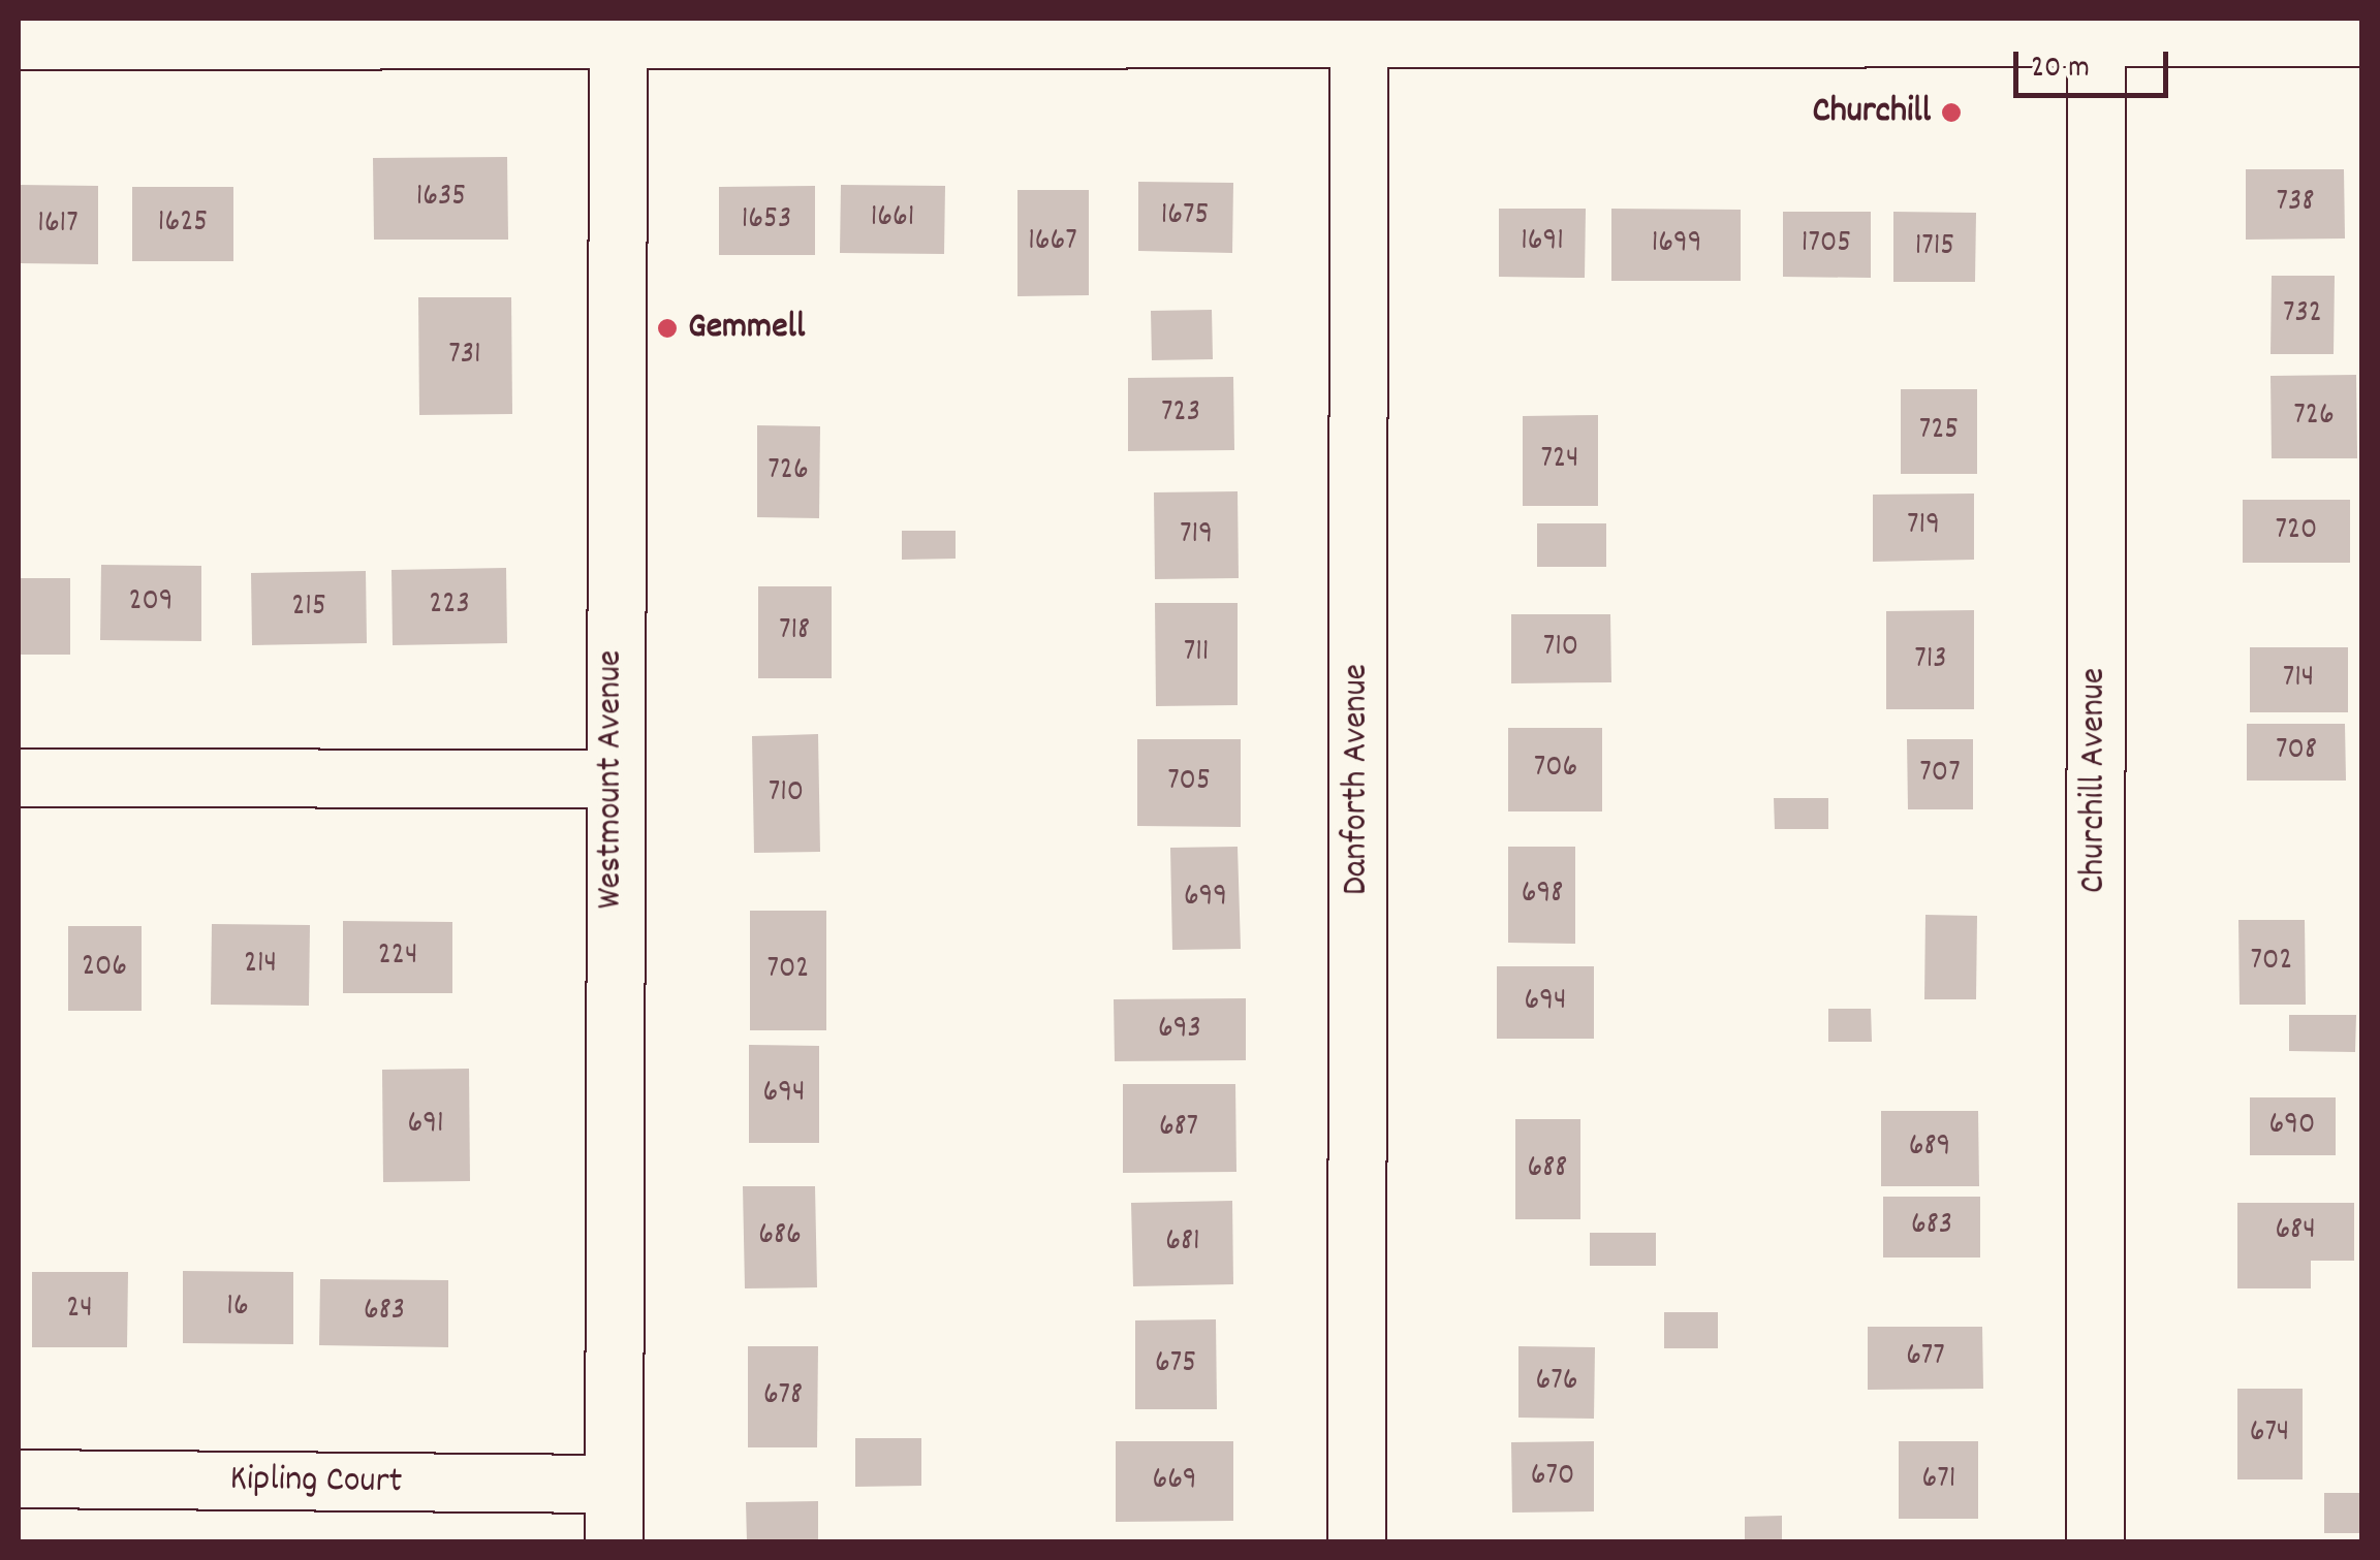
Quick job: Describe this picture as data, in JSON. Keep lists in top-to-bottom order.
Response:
{
  "streets": {
    "street": [
      "Westmount Avenue",
      "Danforth Avenue",
      "Churchill Avenue",
      "Kipling Court"
    ]
  },
  "crossings": [
    ["Westmount Avenue", "Kipling Court"]
  ],
  "places": ["Churchill", "Gemmell"],
  "house_numbers": [
    "1635",
    "738",
    "1675",
    "1661",
    "1653",
    "1625",
    "1617",
    "1667",
    "1691",
    "1699",
    "1705",
    "1715",
    "732",
    "731",
    "723",
    "726",
    "725",
    "724",
    "726",
    "719",
    "720",
    "719",
    "209",
    "223",
    "215",
    "718",
    "710",
    "711",
    "713",
    "714",
    "708",
    "706",
    "707",
    "705",
    "710",
    "698",
    "699",
    "224",
    "702",
    "214",
    "206",
    "702",
    "694",
    "693",
    "694",
    "691",
    "690",
    "687",
    "689",
    "688",
    "683",
    "684",
    "686",
    "681",
    "16",
    "24",
    "683",
    "677",
    "675",
    "676",
    "678",
    "674",
    "670",
    "671",
    "669"
  ],
  "scale_bar": "20 m"
}
